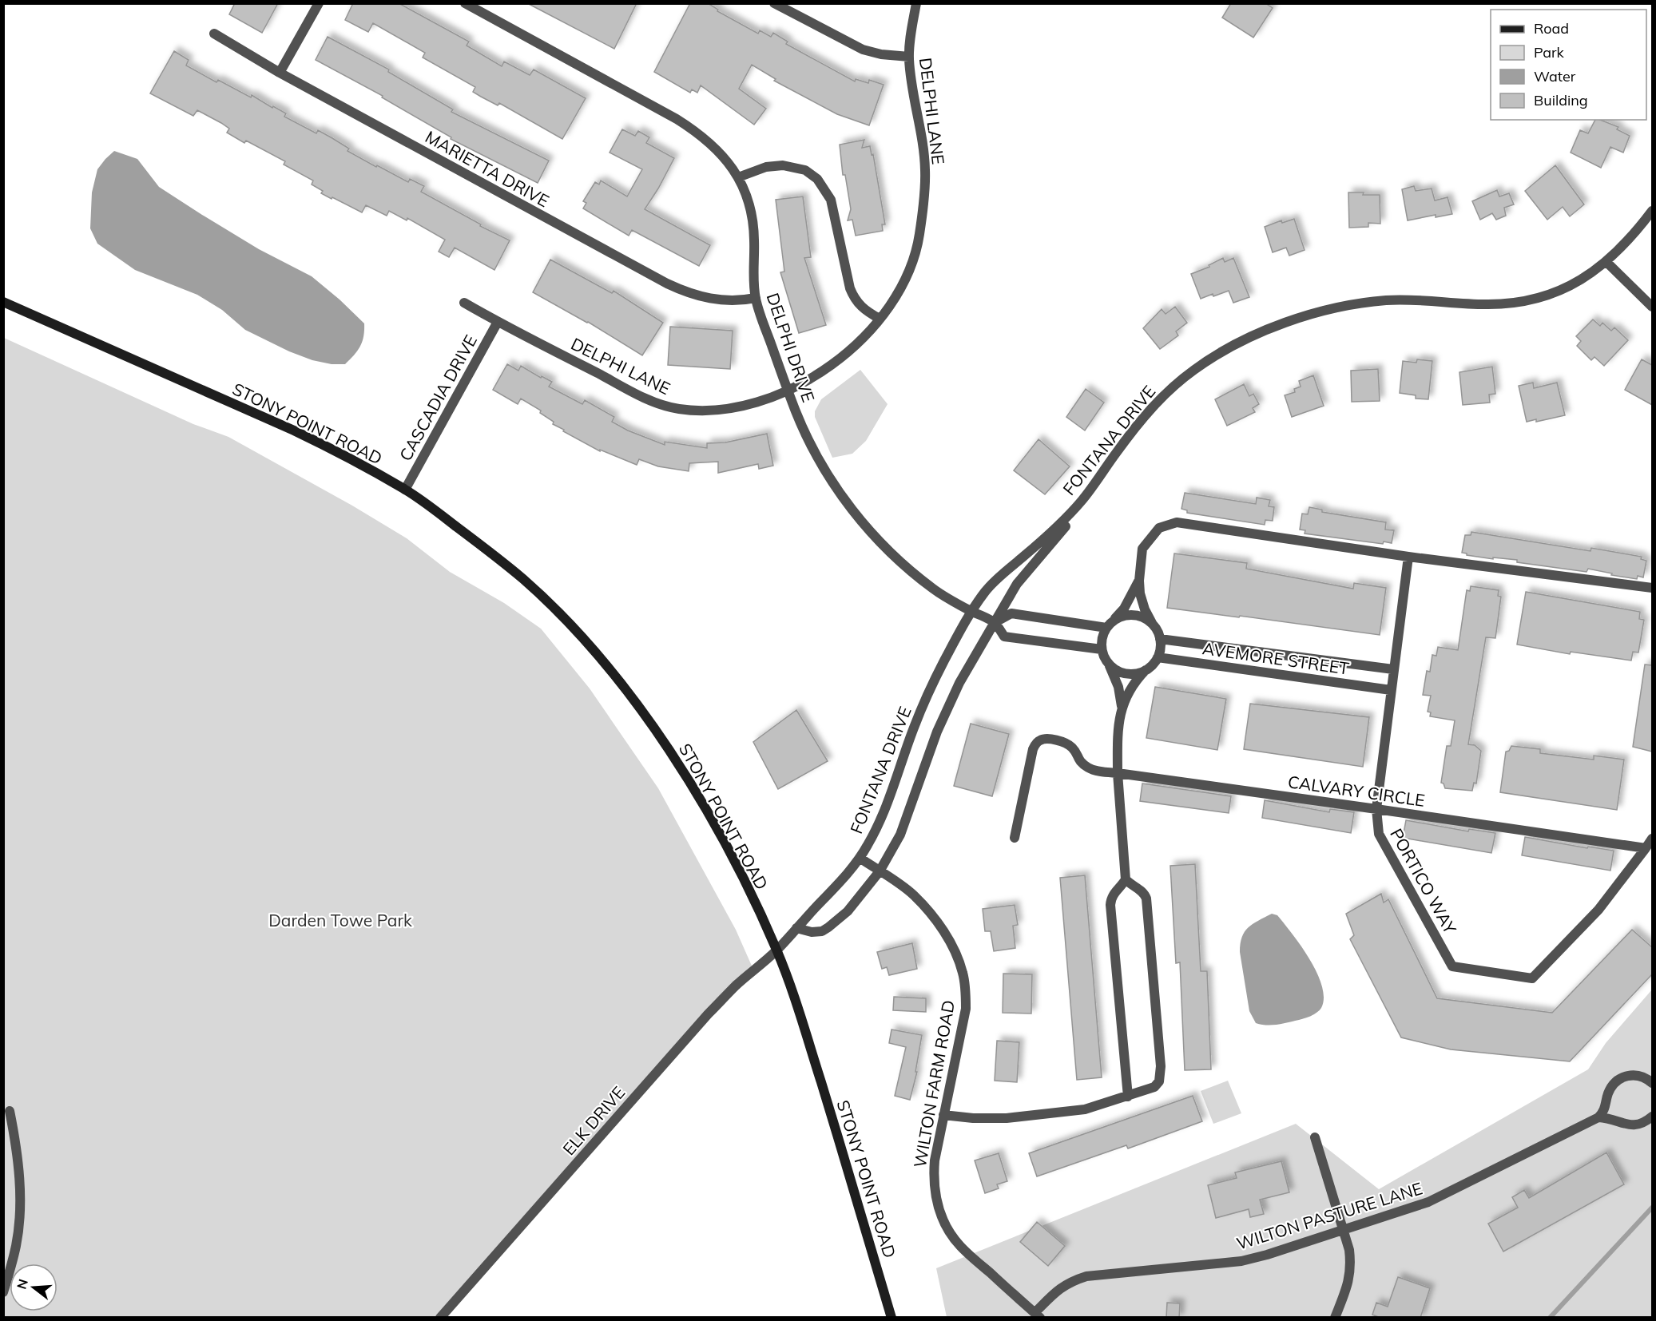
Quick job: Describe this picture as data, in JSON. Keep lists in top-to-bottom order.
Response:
{
  "streets": {
    "main road": ["STONY POINT ROAD"],
    "street": [
      "DELPHI LANE",
      "MARIETTA DRIVE",
      "DELPHI DRIVE",
      "CASCADIA DRIVE",
      "FONTANA DRIVE",
      "AVEMORE STREET",
      "CALVARY CIRCLE",
      "PORTICO WAY",
      "WILTON FARM ROAD",
      "ELK DRIVE",
      "WILTON PASTURE LANE"
    ]
  },
  "crossings": [
    ["DELPHI LANE", "DELPHI DRIVE"],
    ["DELPHI LANE", "CASCADIA DRIVE"],
    ["MARIETTA DRIVE", "DELPHI DRIVE"],
    ["DELPHI DRIVE", "FONTANA DRIVE"],
    ["CASCADIA DRIVE", "STONY POINT ROAD"],
    ["STONY POINT ROAD", "FONTANA DRIVE"],
    ["STONY POINT ROAD", "ELK DRIVE"],
    ["FONTANA DRIVE", "WILTON FARM ROAD"],
    ["FONTANA DRIVE", "ELK DRIVE"],
    ["AVEMORE STREET", "PORTICO WAY"],
    ["CALVARY CIRCLE", "PORTICO WAY"],
    ["WILTON FARM ROAD", "WILTON PASTURE LANE"]
  ],
  "parks": ["Darden Towe Park"],
  "legend": [
    "Road",
    "Park",
    "Water",
    "Building"
  ],
  "north": "left"
}
